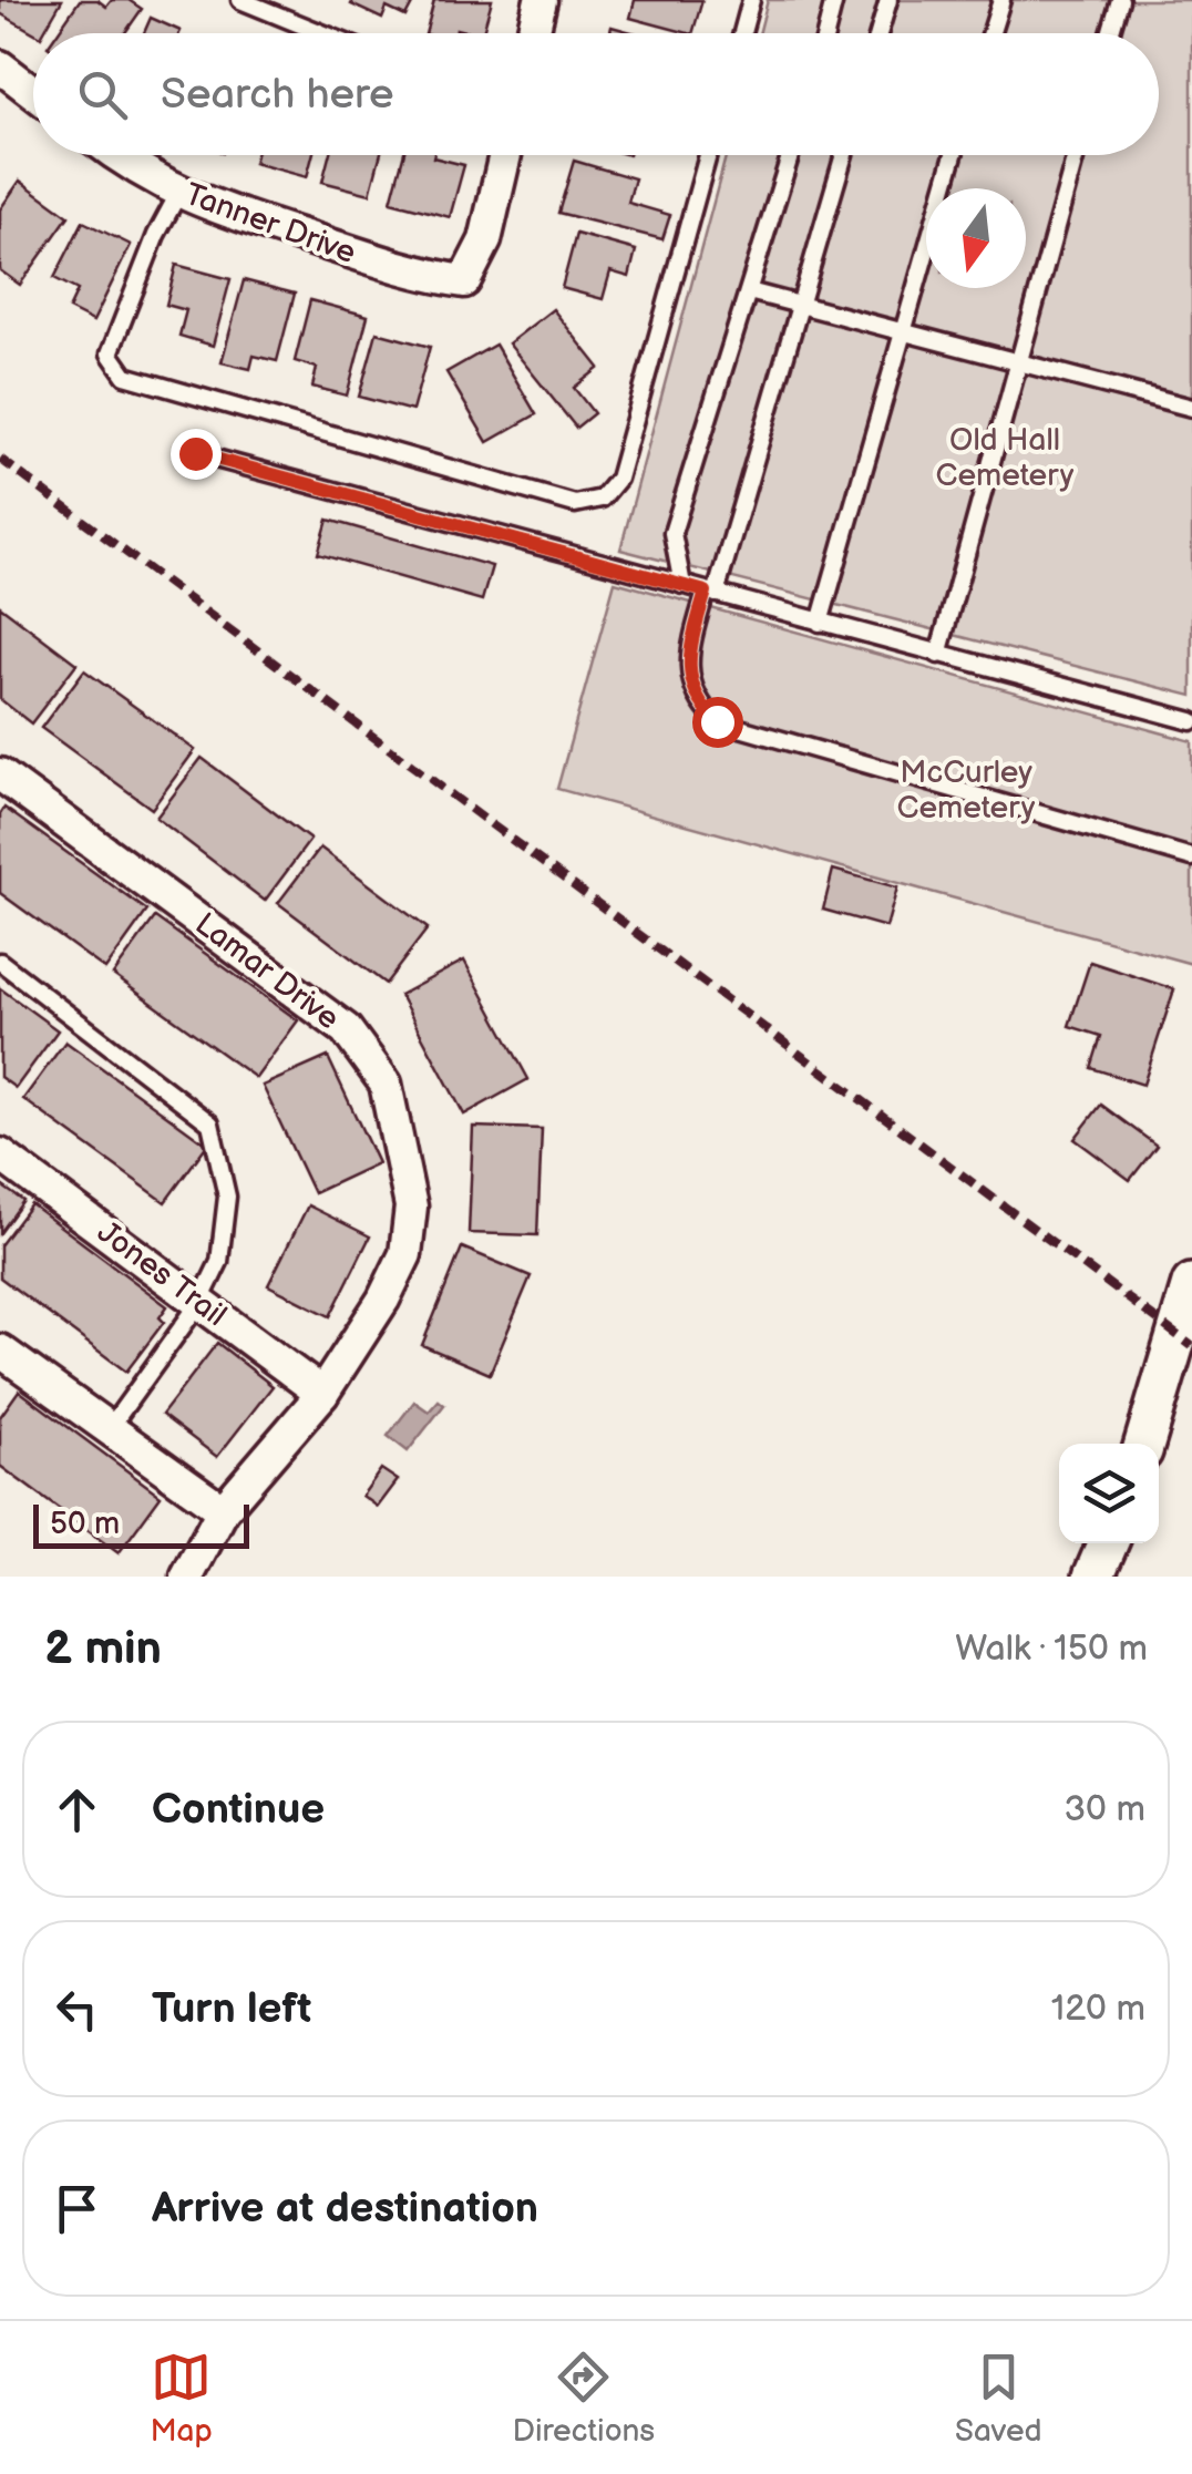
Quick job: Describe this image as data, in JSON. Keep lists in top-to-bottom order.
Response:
{
  "streets": {
    "street": ["Tanner Drive", "Lamar Drive", "Jones Trail"]
  },
  "crossings": [
    ["Lamar Drive", "Jones Trail"]
  ],
  "parks": ["Old Hall Cemetery", "McCurley Cemetery"],
  "scale_bar": "50 m",
  "north": "bottom",
  "page": {
    "search": "Search here",
    "scale": "50 m",
    "heading": ["2 min", "Walk · 150 m"],
    "list": [
      ["Continue", "30 m"],
      ["Turn left", "120 m"],
      "Arrive at destination"
    ],
    "nav": ["Map", "Directions", "Saved"]
  }
}
